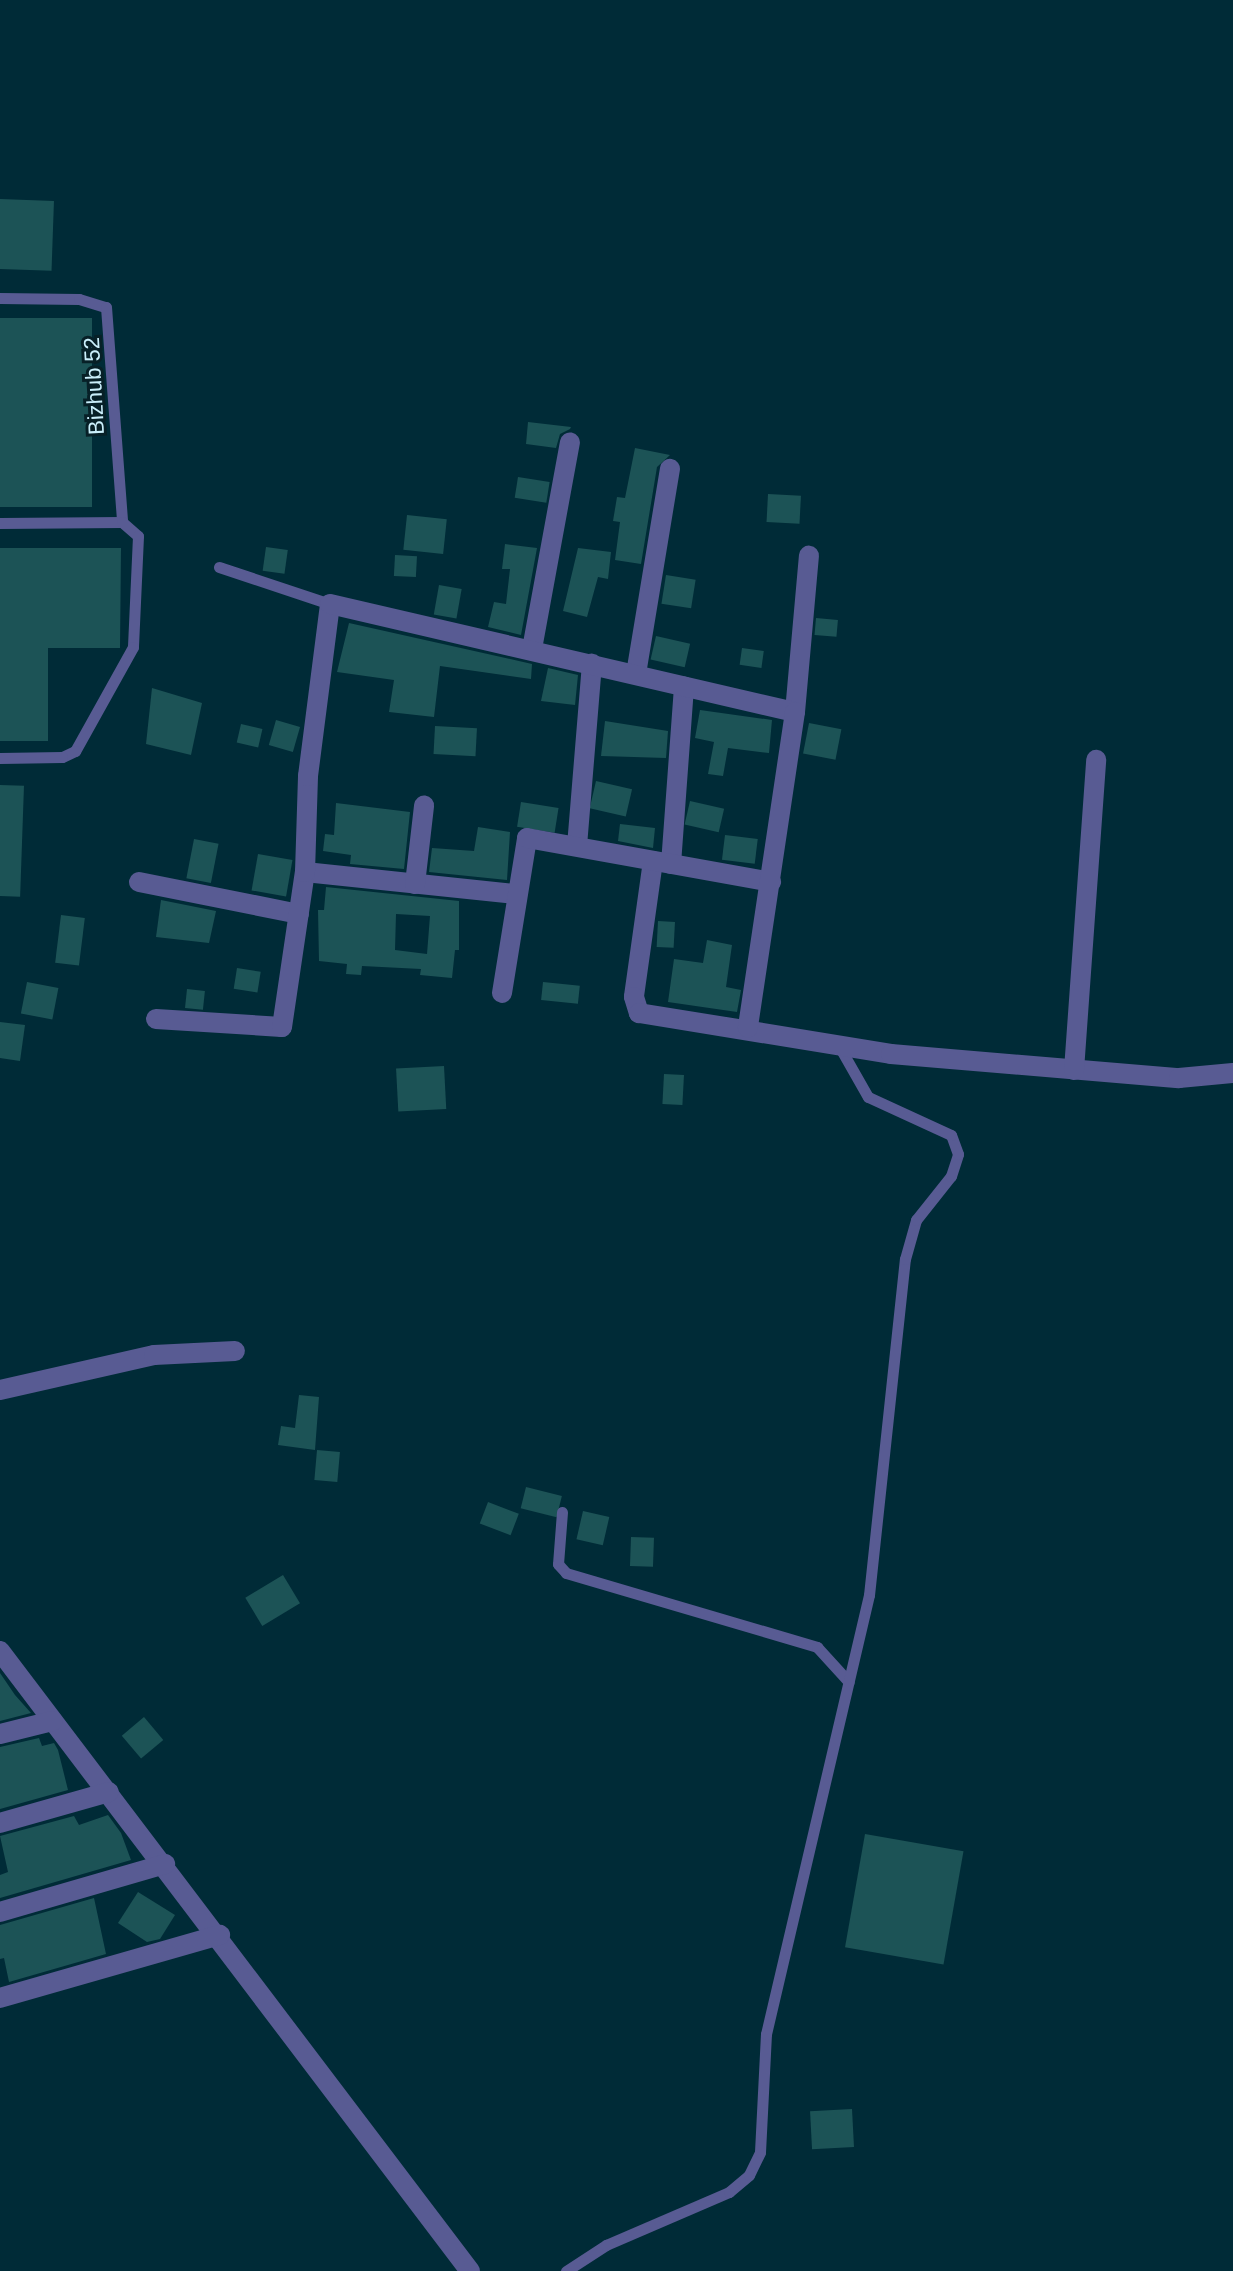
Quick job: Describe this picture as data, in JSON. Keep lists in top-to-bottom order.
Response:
{
  "streets": {
    "lane": ["Bizhub 52"]
  }
}
